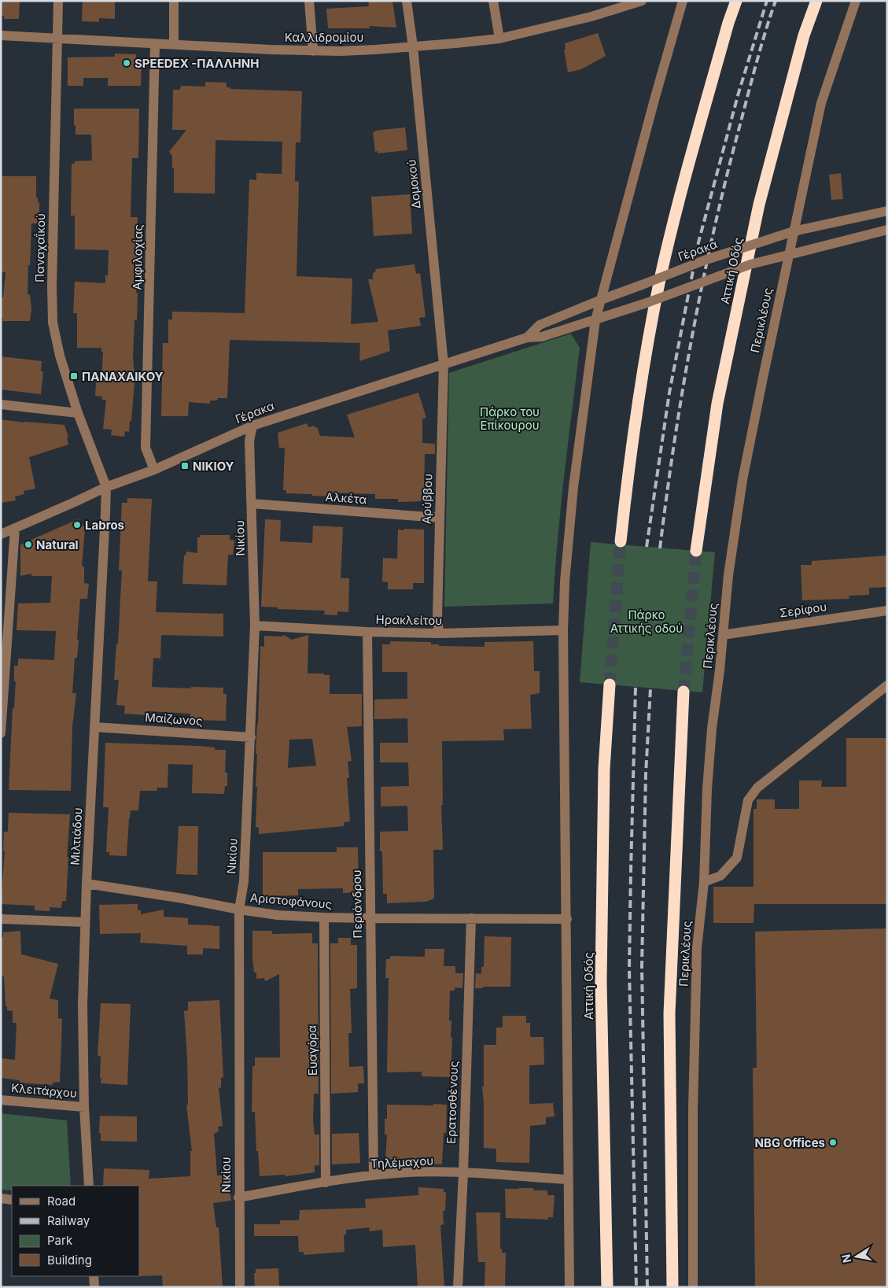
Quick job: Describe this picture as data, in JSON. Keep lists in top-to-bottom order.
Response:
{
  "streets": {
    "highway": ["Αττική Οδός"],
    "street": [
      "Καλλιδρομίου",
      "Δομοκού",
      "Παναχαΐκού",
      "Γέρακα",
      "Αμφιλοχίας",
      "Περικλέους",
      "Αλκέτα",
      "Αρύββου",
      "Νικίου",
      "Σερίφου",
      "Ηρακλείτου",
      "Μαίζωνος",
      "Μιλτιάδου",
      "Αριστοφάνους",
      "Περιάνδρου",
      "Ευαγόρα",
      "Κλειτάρχου",
      "Ερατοσθένους",
      "Τηλέμαχου"
    ]
  },
  "crossings": [
    ["Καλλιδρομίου", "Δομοκού"],
    ["Καλλιδρομίου", "Παναχαΐκού"],
    ["Καλλιδρομίου", "Αμφιλοχίας"],
    ["Δομοκού", "Γέρακα"],
    ["Δομοκού", "Αρύββου"],
    ["Παναχαΐκού", "Γέρακα"],
    ["Παναχαΐκού", "Μιλτιάδου"],
    ["Γέρακα", "Αμφιλοχίας"],
    ["Γέρακα", "Περικλέους"],
    ["Γέρακα", "Αρύββου"],
    ["Γέρακα", "Νικίου"],
    ["Γέρακα", "Μιλτιάδου"],
    ["Περικλέους", "Σερίφου"],
    ["Αλκέτα", "Αρύββου"],
    ["Αλκέτα", "Νικίου"],
    ["Αρύββου", "Ηρακλείτου"],
    ["Νικίου", "Ηρακλείτου"],
    ["Νικίου", "Μαίζωνος"],
    ["Νικίου", "Αριστοφάνους"],
    ["Νικίου", "Τηλέμαχου"],
    ["Ηρακλείτου", "Περιάνδρου"],
    ["Μαίζωνος", "Μιλτιάδου"],
    ["Μιλτιάδου", "Αριστοφάνους"],
    ["Μιλτιάδου", "Κλειτάρχου"],
    ["Αριστοφάνους", "Περιάνδρου"],
    ["Αριστοφάνους", "Ευαγόρα"],
    ["Αριστοφάνους", "Ερατοσθένους"],
    ["Περιάνδρου", "Τηλέμαχου"],
    ["Ευαγόρα", "Τηλέμαχου"],
    ["Ερατοσθένους", "Τηλέμαχου"]
  ],
  "parks": ["Πάρκο του Επίκουρου", "Πάρκο Αττικής οδού"],
  "places": {
    "other": [
      "SPEEDEX -ΠΑΛΛΗΝΗ",
      "Labros",
      "Natural",
      "NBG Offices"
    ],
    "transit": ["ΠΑΝΑΧΑΙΚΟΥ", "ΝΙΚΙΟΥ"]
  },
  "legend": [
    "Road",
    "Railway",
    "Park",
    "Building"
  ],
  "north": "left"
}
